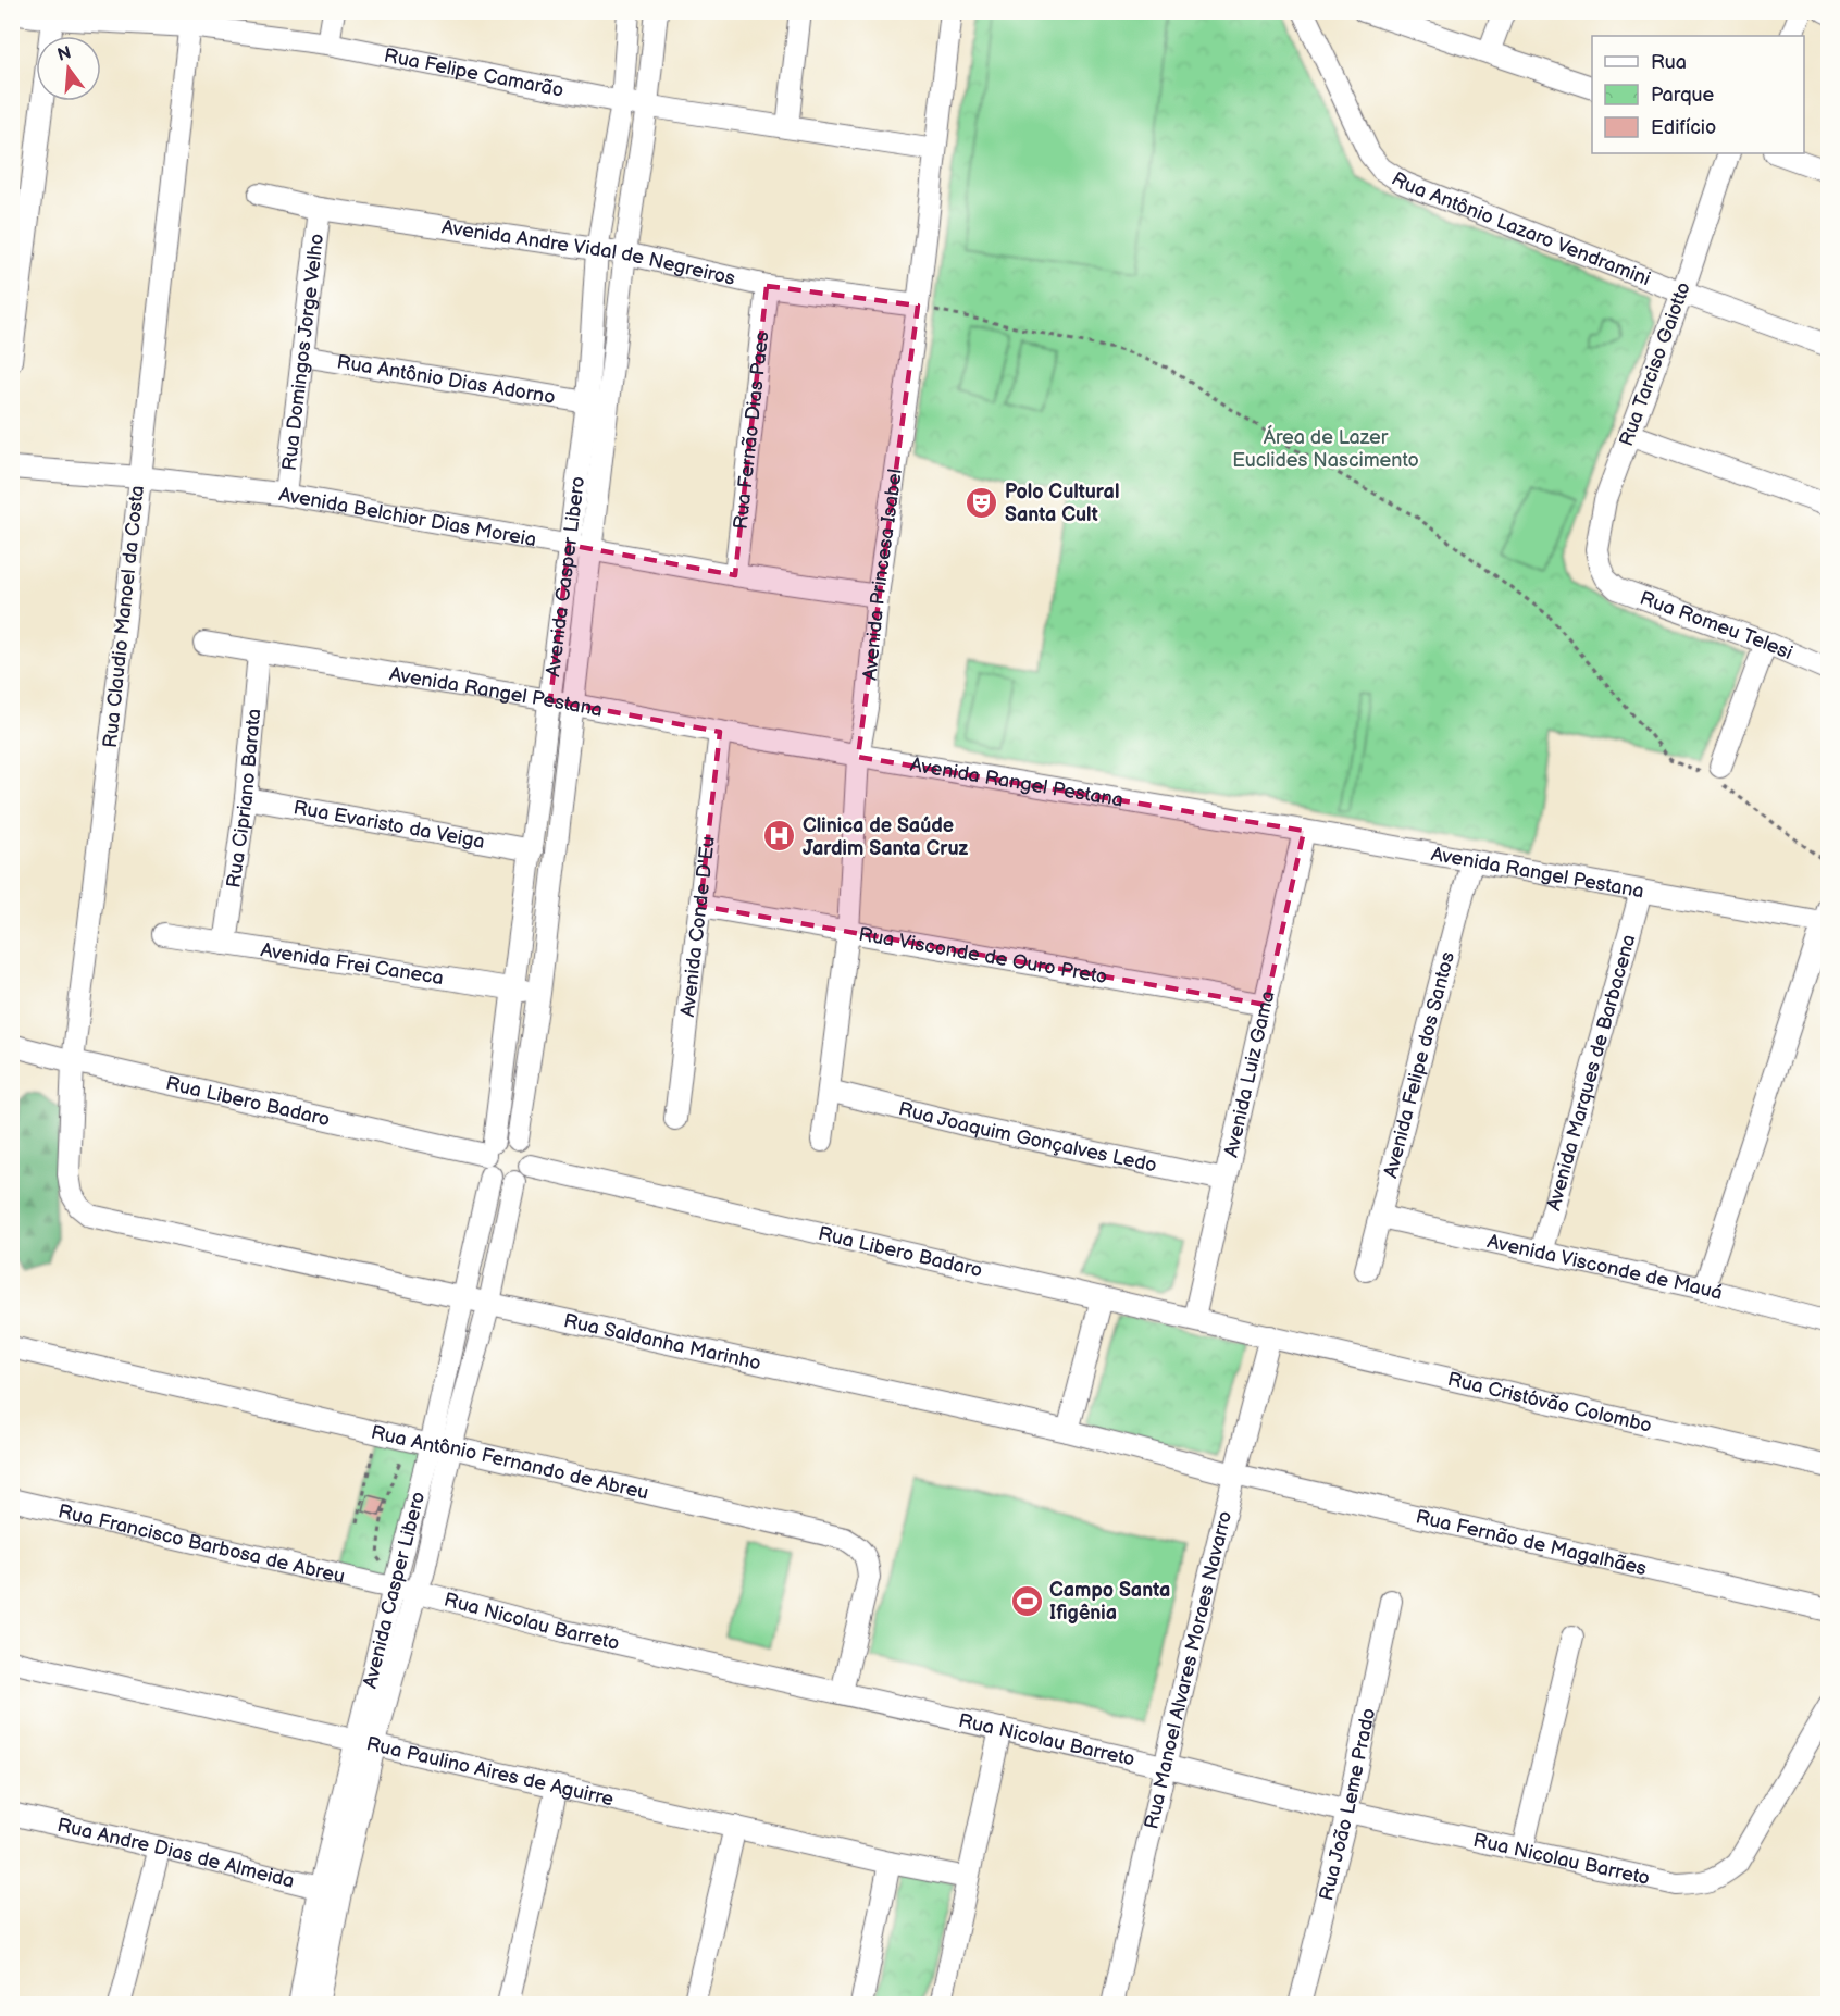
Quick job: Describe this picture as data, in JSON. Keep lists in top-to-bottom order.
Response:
{
  "streets": {
    "street": [
      "Rua Felipe Camarão",
      "Rua Antônio Lazaro Vendramini",
      "Avenida Andre Vidal de Negreiros",
      "Rua Domingos Jorge Velho",
      "Rua Tarciso Gaiotto",
      "Rua Antônio Dias Adorno",
      "Rua Fernão Dias Paes",
      "Avenida Belchior Dias Moreia",
      "Avenida Princesa Isabel",
      "Avenida Casper Libero",
      "Rua Claudio Manoel da Costa",
      "Rua Romeu Telesi",
      "Avenida Rangel Pestana",
      "Rua Cipriano Barata",
      "Rua Evaristo da Veiga",
      "Avenida Conde D'Eu",
      "Rua Visconde de Ouro Preto",
      "Avenida Frei Caneca",
      "Avenida Felipe dos Santos",
      "Avenida Marques de Barbacena",
      "Avenida Luiz Gama",
      "Rua Libero Badaro",
      "Rua Joaquim Gonçalves Ledo",
      "Avenida Visconde de Mauá",
      "Rua Saldanha Marinho",
      "Rua Cristóvão Colombo",
      "Rua Antônio Fernando de Abreu",
      "Rua Fernão de Magalhães",
      "Rua Francisco Barbosa de Abreu",
      "Rua Nicolau Barreto",
      "Rua Manoel Alvares Moraes Navarro",
      "Rua Paulino Aires de Aguirre",
      "Rua João Leme Prado",
      "Rua Andre Dias de Almeida"
    ]
  },
  "crossings": [
    ["Rua Felipe Camarão", "Avenida Princesa Isabel"],
    ["Rua Felipe Camarão", "Avenida Casper Libero"],
    ["Rua Felipe Camarão", "Rua Claudio Manoel da Costa"],
    ["Rua Antônio Lazaro Vendramini", "Rua Tarciso Gaiotto"],
    ["Avenida Andre Vidal de Negreiros", "Rua Domingos Jorge Velho"],
    ["Avenida Andre Vidal de Negreiros", "Rua Fernão Dias Paes"],
    ["Avenida Andre Vidal de Negreiros", "Avenida Princesa Isabel"],
    ["Avenida Andre Vidal de Negreiros", "Avenida Casper Libero"],
    ["Rua Domingos Jorge Velho", "Rua Antônio Dias Adorno"],
    ["Rua Domingos Jorge Velho", "Avenida Belchior Dias Moreia"],
    ["Rua Tarciso Gaiotto", "Rua Romeu Telesi"],
    ["Rua Antônio Dias Adorno", "Avenida Casper Libero"],
    ["Rua Fernão Dias Paes", "Avenida Belchior Dias Moreia"],
    ["Avenida Belchior Dias Moreia", "Avenida Princesa Isabel"],
    ["Avenida Belchior Dias Moreia", "Avenida Casper Libero"],
    ["Avenida Belchior Dias Moreia", "Rua Claudio Manoel da Costa"],
    ["Avenida Princesa Isabel", "Avenida Rangel Pestana"],
    ["Avenida Princesa Isabel", "Rua Visconde de Ouro Preto"],
    ["Avenida Princesa Isabel", "Rua Joaquim Gonçalves Ledo"],
    ["Avenida Casper Libero", "Avenida Rangel Pestana"],
    ["Avenida Casper Libero", "Rua Evaristo da Veiga"],
    ["Avenida Casper Libero", "Avenida Frei Caneca"],
    ["Avenida Casper Libero", "Rua Libero Badaro"],
    ["Avenida Casper Libero", "Rua Saldanha Marinho"],
    ["Avenida Casper Libero", "Rua Antônio Fernando de Abreu"],
    ["Avenida Casper Libero", "Rua Francisco Barbosa de Abreu"],
    ["Avenida Casper Libero", "Rua Nicolau Barreto"],
    ["Avenida Casper Libero", "Rua Paulino Aires de Aguirre"],
    ["Avenida Casper Libero", "Rua Andre Dias de Almeida"],
    ["Rua Claudio Manoel da Costa", "Rua Libero Badaro"],
    ["Rua Claudio Manoel da Costa", "Rua Saldanha Marinho"],
    ["Avenida Rangel Pestana", "Rua Cipriano Barata"],
    ["Avenida Rangel Pestana", "Avenida Conde D'Eu"],
    ["Avenida Rangel Pestana", "Avenida Felipe dos Santos"],
    ["Avenida Rangel Pestana", "Avenida Marques de Barbacena"],
    ["Avenida Rangel Pestana", "Avenida Luiz Gama"],
    ["Rua Cipriano Barata", "Rua Evaristo da Veiga"],
    ["Rua Cipriano Barata", "Avenida Frei Caneca"],
    ["Avenida Conde D'Eu", "Rua Visconde de Ouro Preto"],
    ["Rua Visconde de Ouro Preto", "Avenida Luiz Gama"],
    ["Avenida Felipe dos Santos", "Avenida Visconde de Mauá"],
    ["Avenida Marques de Barbacena", "Avenida Visconde de Mauá"],
    ["Avenida Luiz Gama", "Rua Libero Badaro"],
    ["Avenida Luiz Gama", "Rua Joaquim Gonçalves Ledo"],
    ["Rua Libero Badaro", "Rua Cristóvão Colombo"],
    ["Rua Libero Badaro", "Rua Manoel Alvares Moraes Navarro"],
    ["Rua Saldanha Marinho", "Rua Fernão de Magalhães"],
    ["Rua Saldanha Marinho", "Rua Manoel Alvares Moraes Navarro"],
    ["Rua Cristóvão Colombo", "Rua Manoel Alvares Moraes Navarro"],
    ["Rua Antônio Fernando de Abreu", "Rua Nicolau Barreto"],
    ["Rua Fernão de Magalhães", "Rua Manoel Alvares Moraes Navarro"],
    ["Rua Francisco Barbosa de Abreu", "Rua Nicolau Barreto"],
    ["Rua Nicolau Barreto", "Rua Manoel Alvares Moraes Navarro"],
    ["Rua Nicolau Barreto", "Rua João Leme Prado"]
  ],
  "parks": ["Área de Lazer Euclides Nascimento"],
  "places": {
    "theatre": ["Polo Cultural Santa Cult"],
    "hospital": ["Clinica de Saúde Jardim Santa Cruz"],
    "sports": ["Campo Santa Ifigênia"]
  },
  "legend": ["Rua", "Parque", "Edifício"],
  "north": "top"
}
